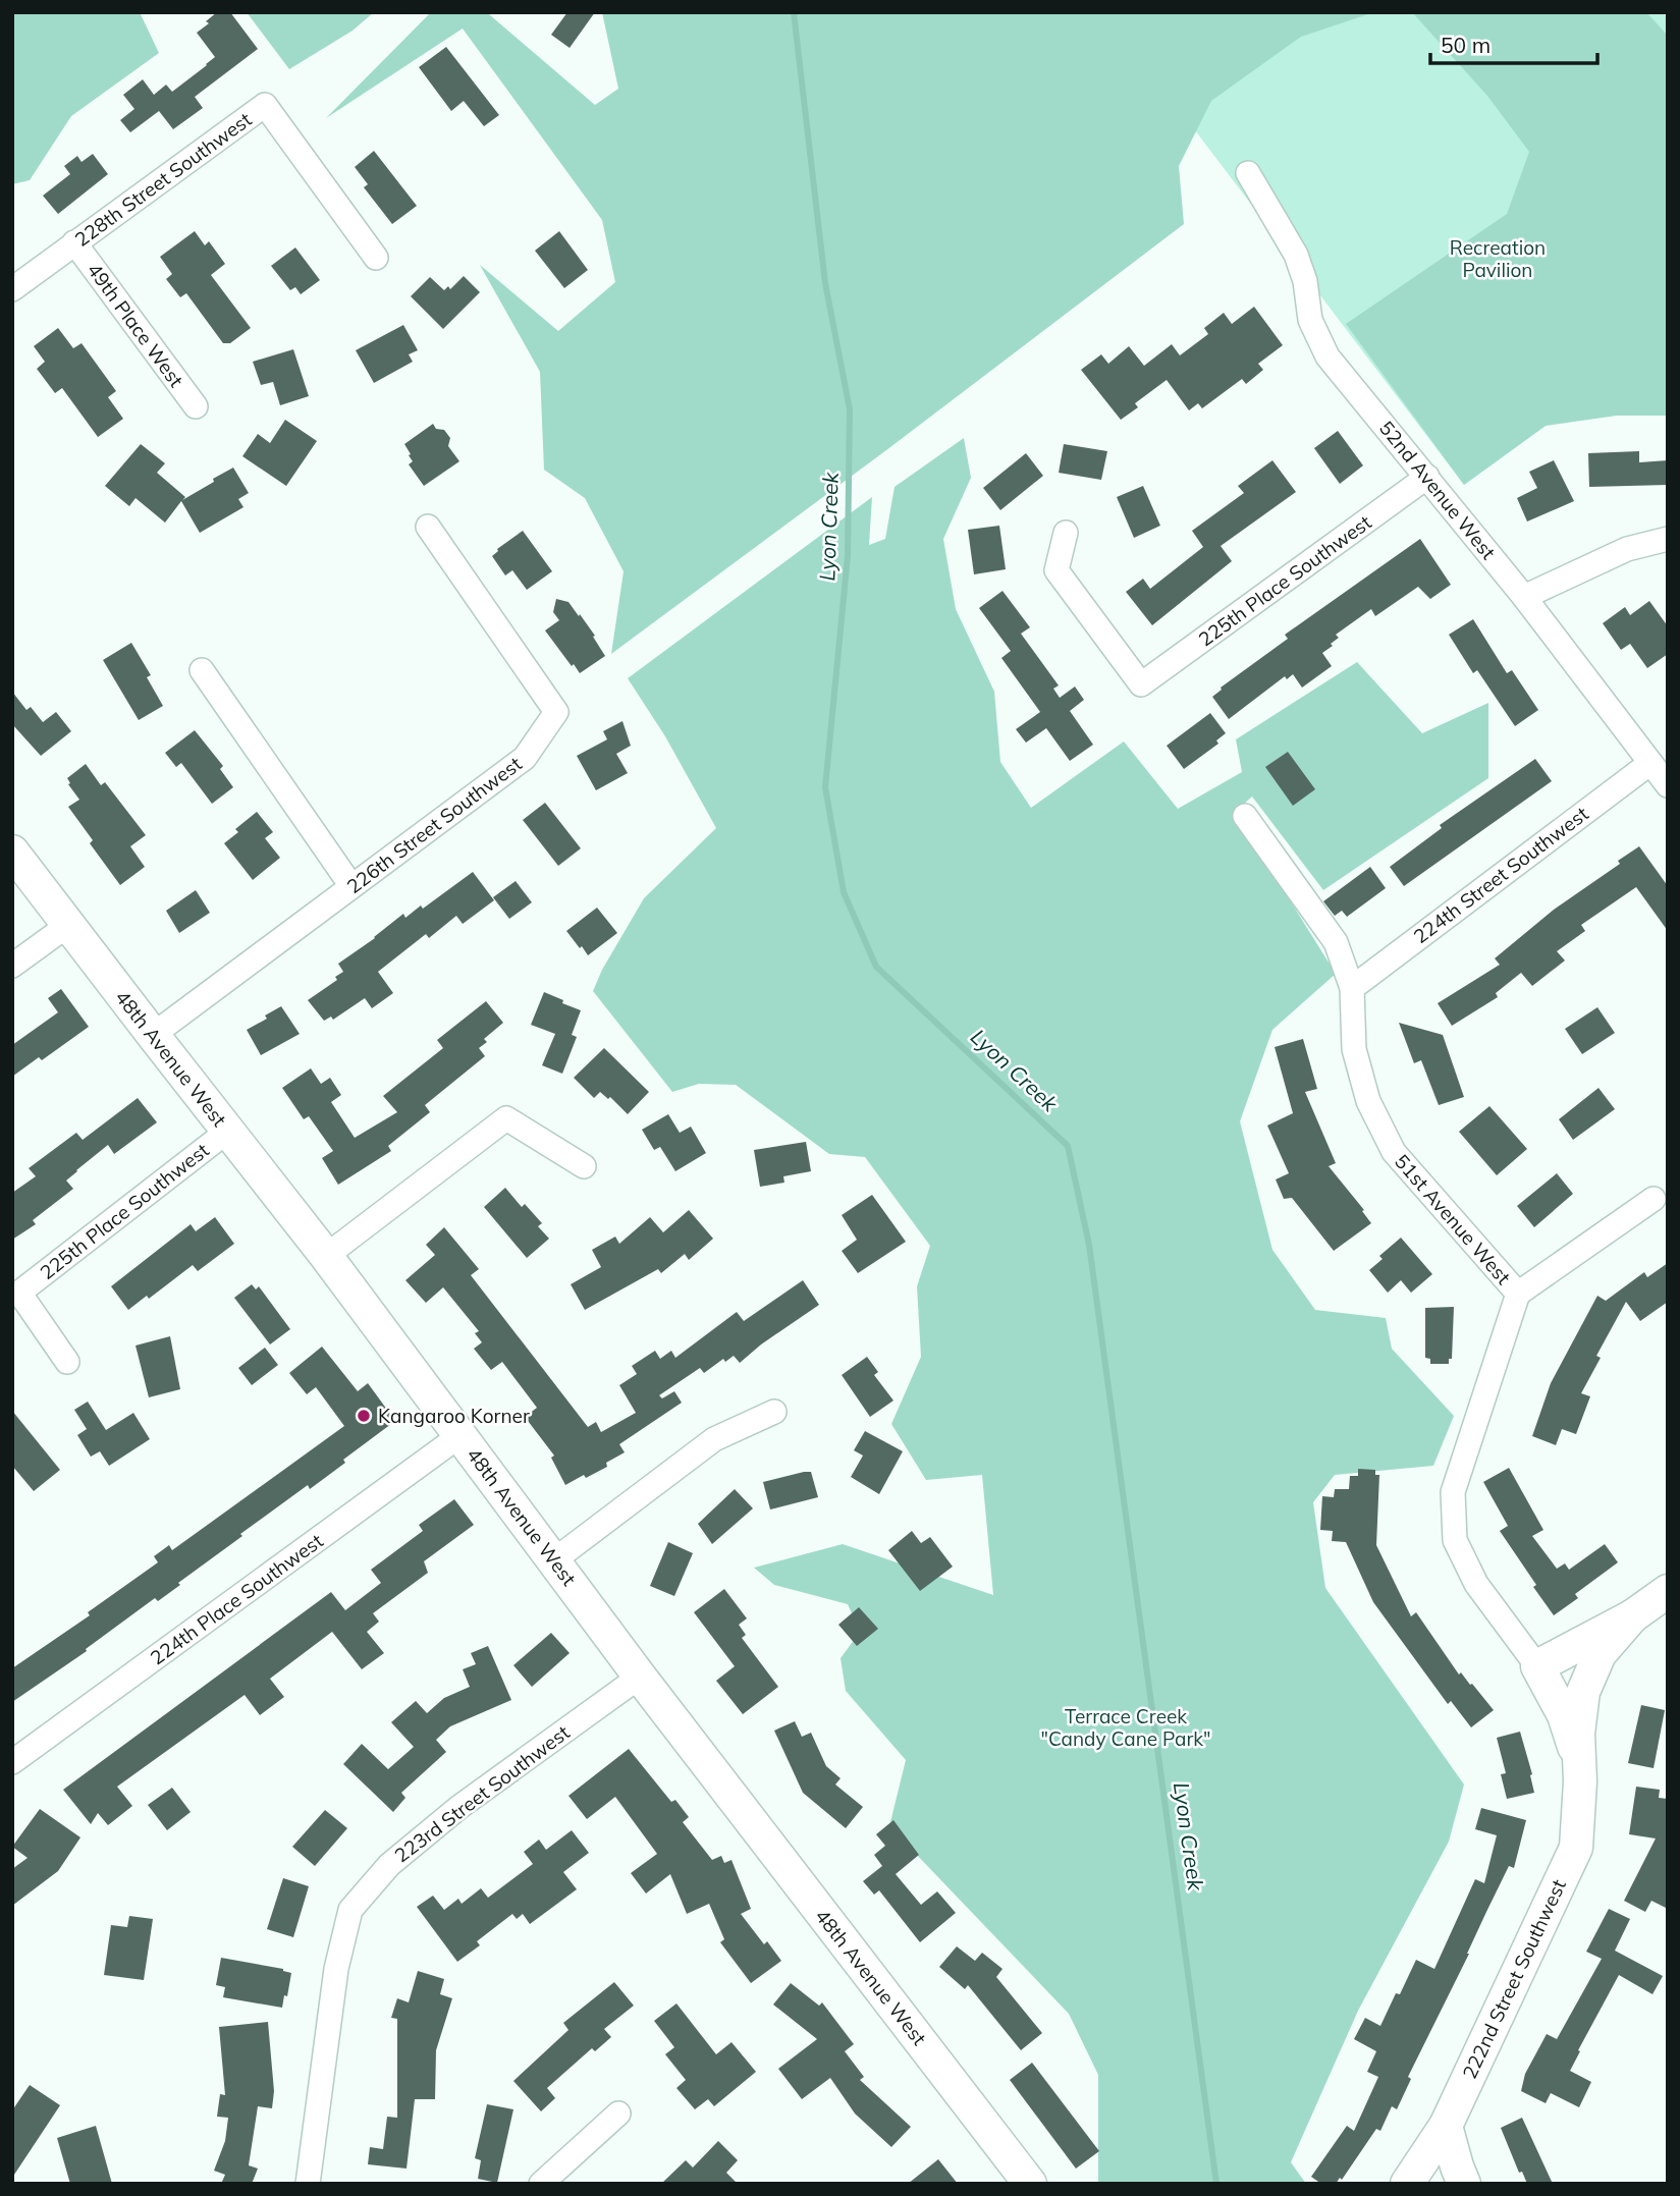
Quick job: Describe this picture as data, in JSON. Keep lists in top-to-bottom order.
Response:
{
  "streets": {
    "main road": ["48th Avenue West", "222nd Street Southwest"],
    "street": [
      "228th Street Southwest",
      "49th Place West",
      "52nd Avenue West",
      "225th Place Southwest",
      "226th Street Southwest",
      "224th Street Southwest",
      "51st Avenue West",
      "224th Place Southwest",
      "223rd Street Southwest"
    ]
  },
  "crossings": [
    ["228th Street Southwest", "49th Place West"],
    ["52nd Avenue West", "225th Place Southwest"],
    ["52nd Avenue West", "224th Street Southwest"],
    ["225th Place Southwest", "48th Avenue West"],
    ["226th Street Southwest", "48th Avenue West"],
    ["224th Street Southwest", "51st Avenue West"],
    ["48th Avenue West", "224th Place Southwest"],
    ["48th Avenue West", "223rd Street Southwest"],
    ["51st Avenue West", "222nd Street Southwest"]
  ],
  "water": ["Lyon Creek"],
  "parks": ["Recreation Pavilion", "Terrace Creek \"Candy Cane Park\""],
  "places": ["Kangaroo Korner"],
  "scale_bar": "50 m"
}
